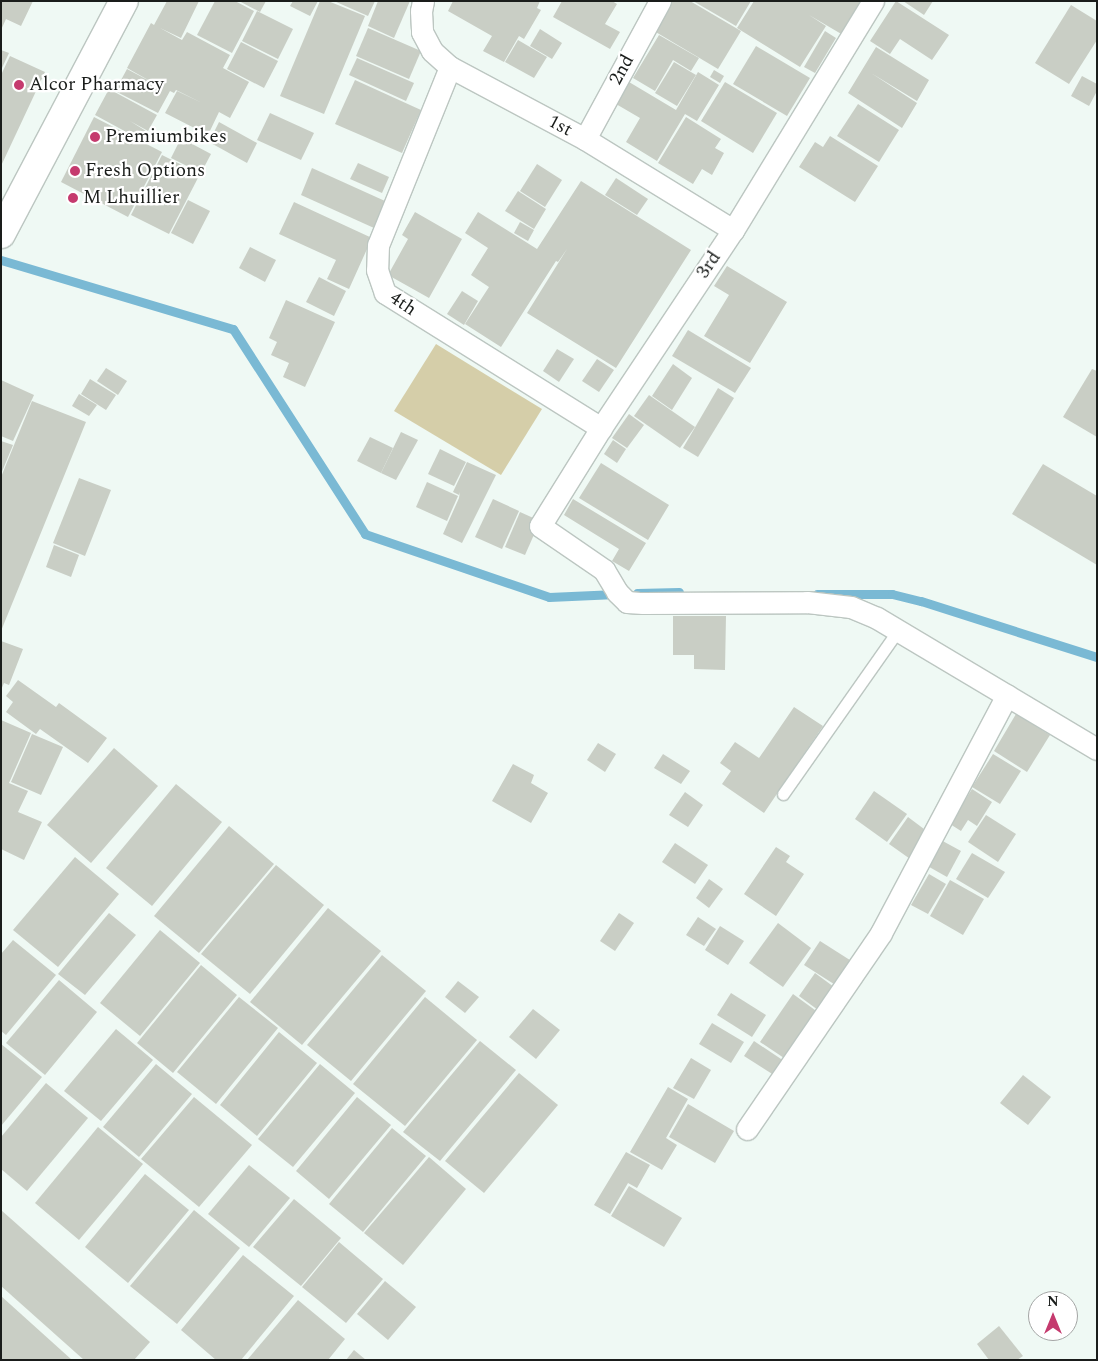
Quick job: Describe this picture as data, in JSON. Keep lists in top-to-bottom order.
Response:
{
  "streets": {
    "street": [
      "2nd",
      "1st",
      "3rd",
      "4th"
    ]
  },
  "crossings": [
    ["2nd", "1st"],
    ["1st", "3rd"],
    ["1st", "4th"],
    ["3rd", "4th"]
  ],
  "places": [
    "Alcor Pharmacy",
    "Premiumbikes",
    "Fresh Options",
    "M Lhuillier"
  ],
  "north": "top"
}
